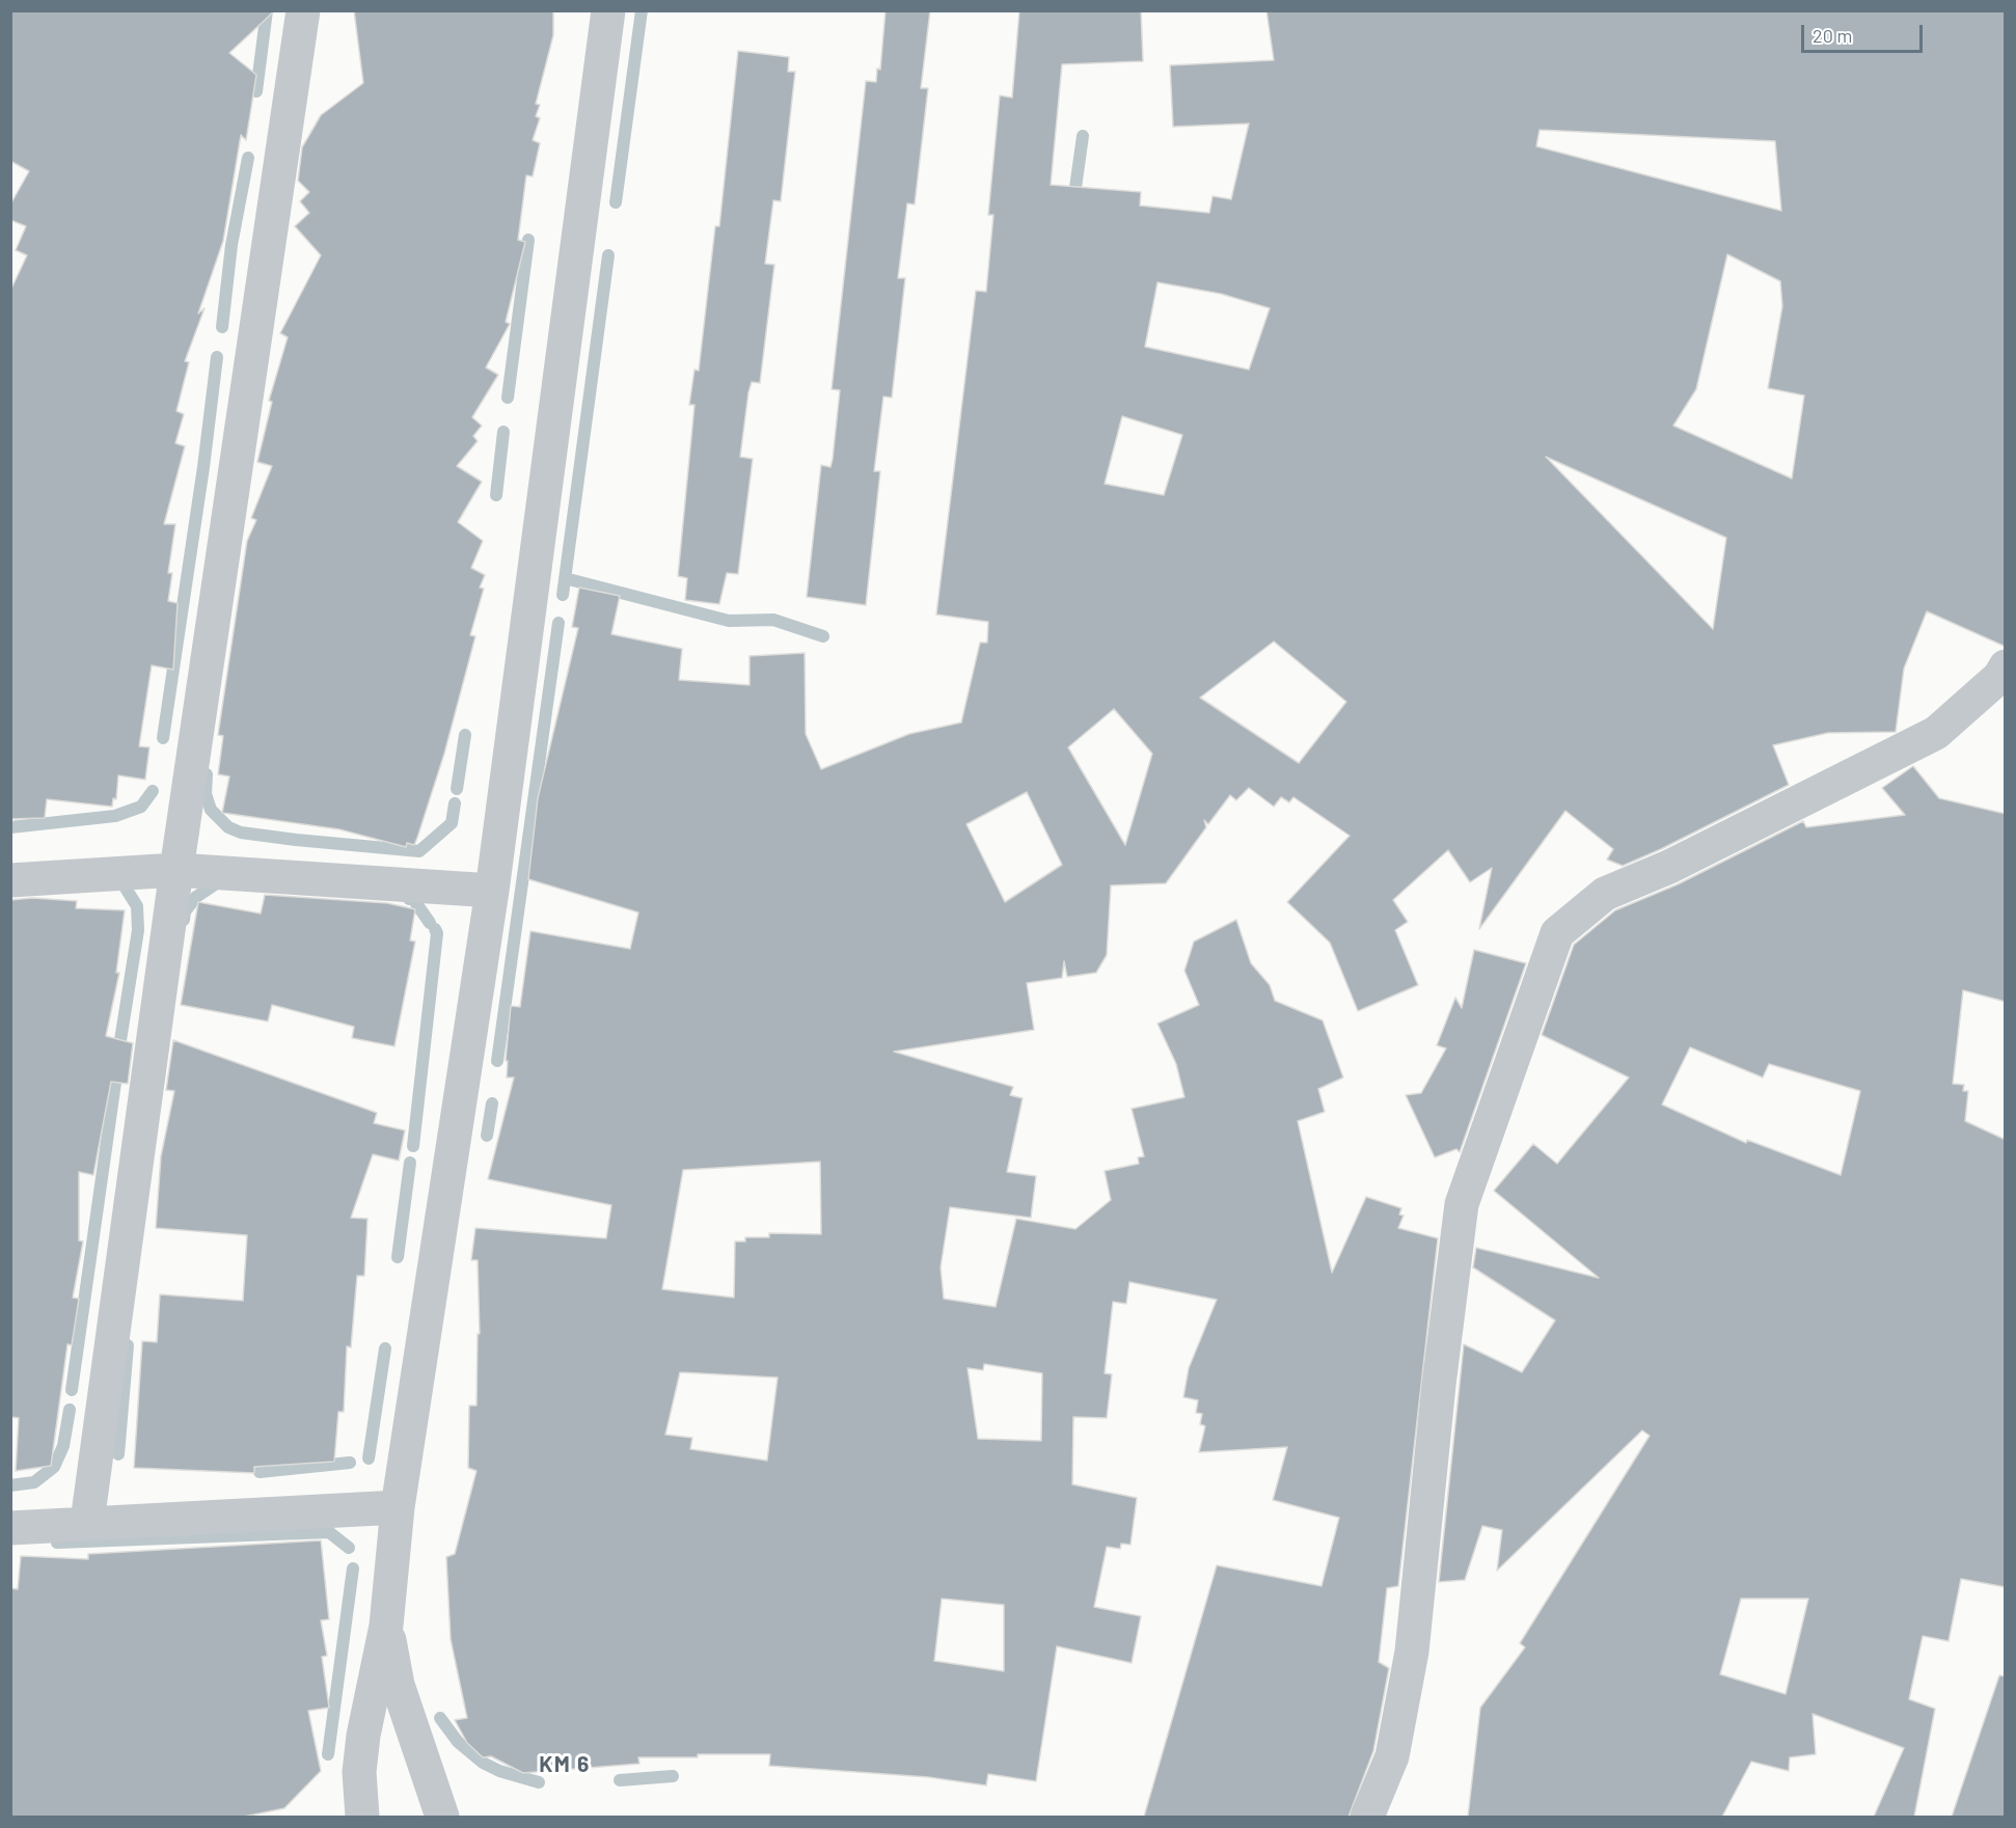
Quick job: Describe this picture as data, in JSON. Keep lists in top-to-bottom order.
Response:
{
  "districts": ["KM 6"],
  "scale_bar": "20 m"
}
